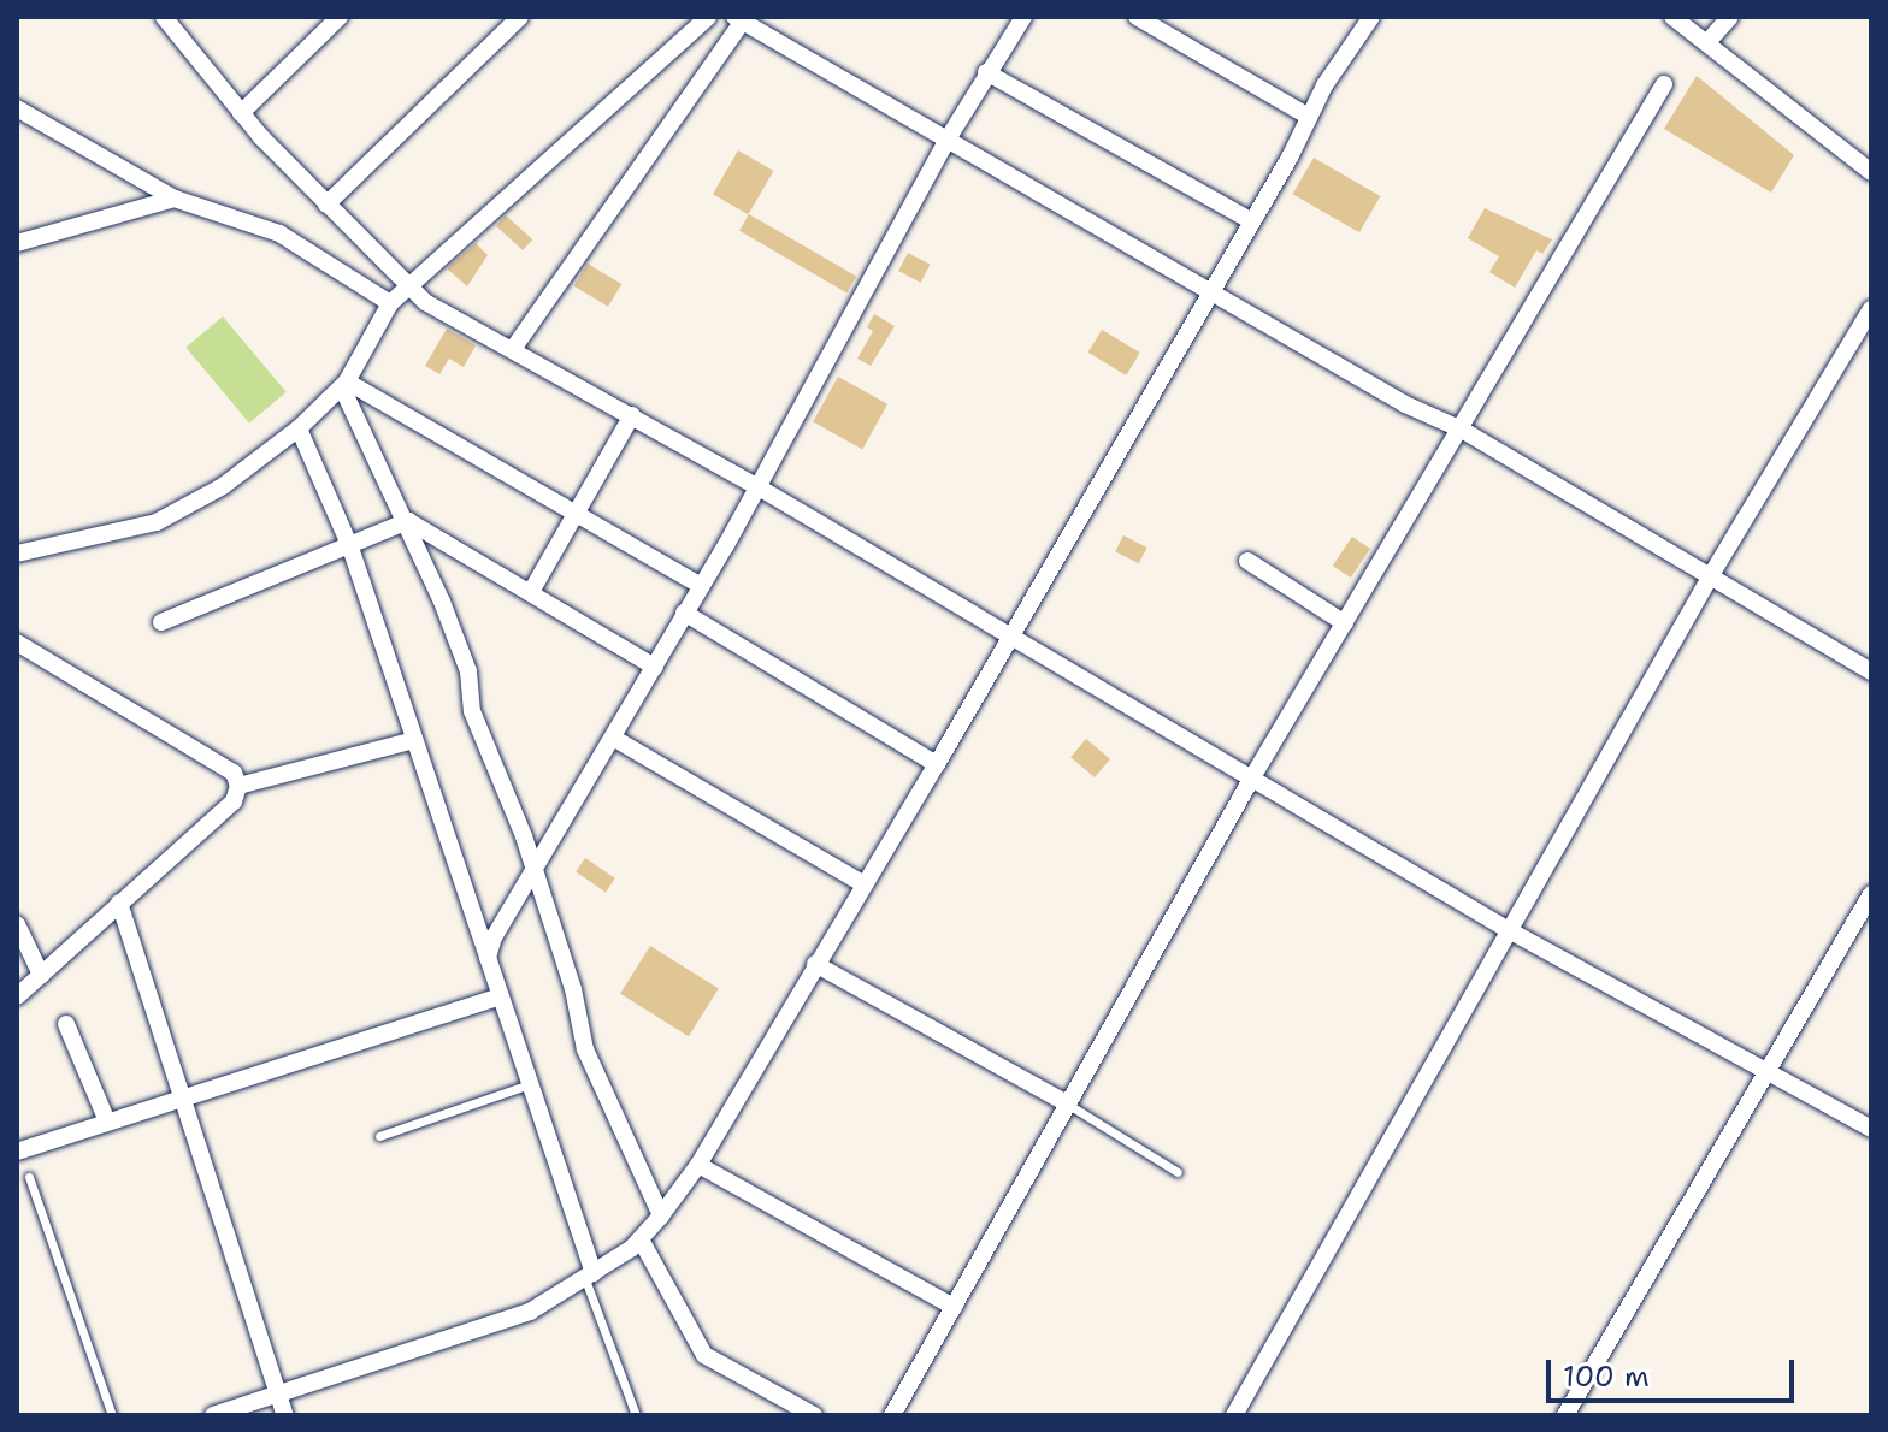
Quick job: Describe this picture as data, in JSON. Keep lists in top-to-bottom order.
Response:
{
  "scale_bar": "100 m"
}
